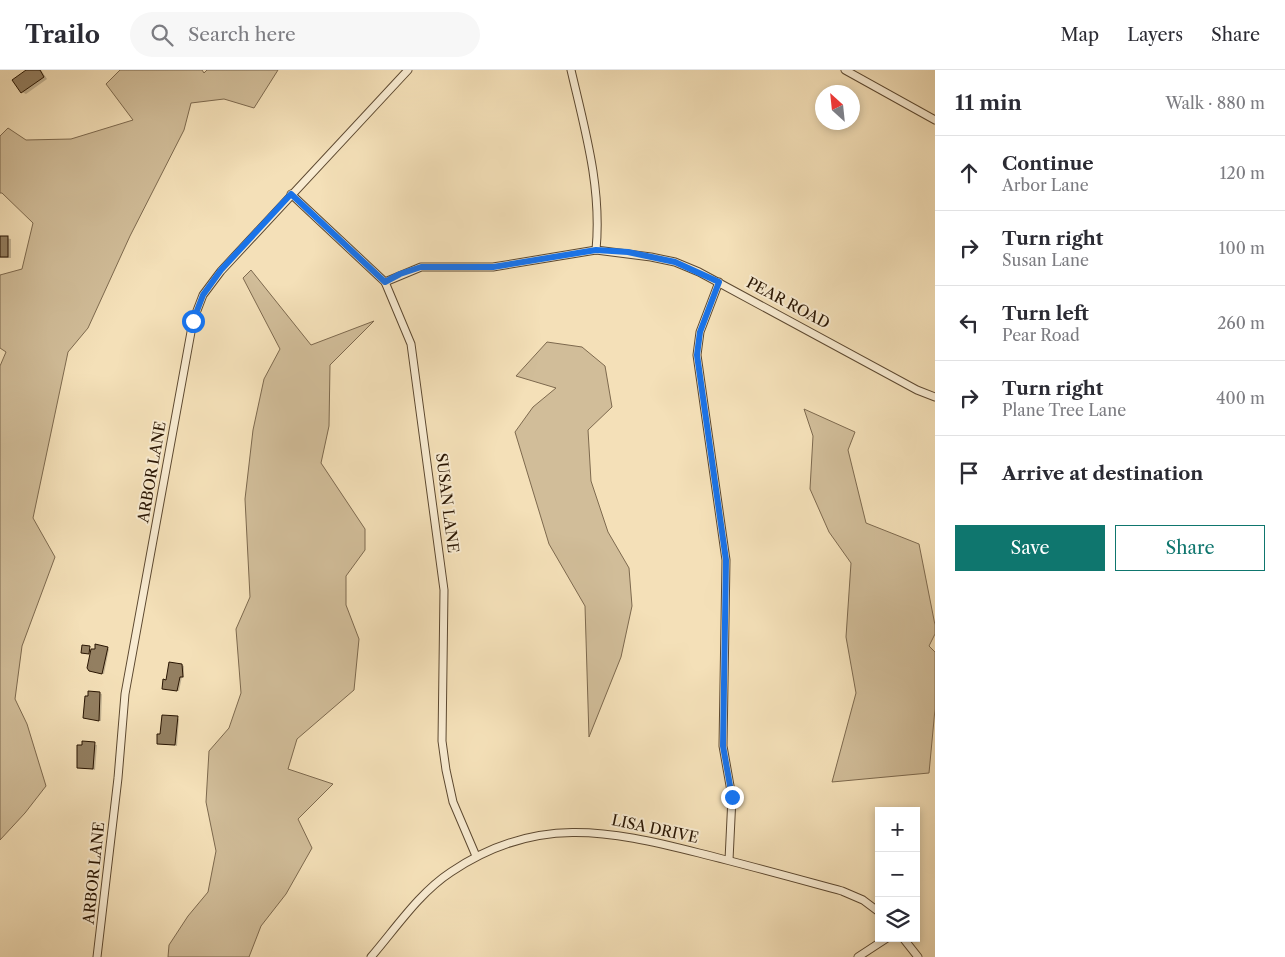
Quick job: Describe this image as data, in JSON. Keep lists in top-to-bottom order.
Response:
{
  "streets": {
    "street": [
      "PEAR ROAD",
      "ARBOR LANE",
      "SUSAN LANE",
      "LISA DRIVE"
    ]
  },
  "crossings": [
    ["PEAR ROAD", "SUSAN LANE"],
    ["ARBOR LANE", "SUSAN LANE"],
    ["SUSAN LANE", "LISA DRIVE"]
  ],
  "north": "top left",
  "page": {
    "header": "Trailo",
    "search": "Search here",
    "nav": ["Map", "Layers", "Share"],
    "heading": ["11 min", "Walk · 880 m"],
    "list": [
      ["Continue", "Arbor Lane", "120 m"],
      ["Turn right", "Susan Lane", "100 m"],
      ["Turn left", "Pear Road", "260 m"],
      ["Turn right", "Plane Tree Lane", "400 m"],
      "Arrive at destination"
    ],
    "buttons": ["Save", "Share"],
    "map_buttons": ["+", "−"]
  }
}
